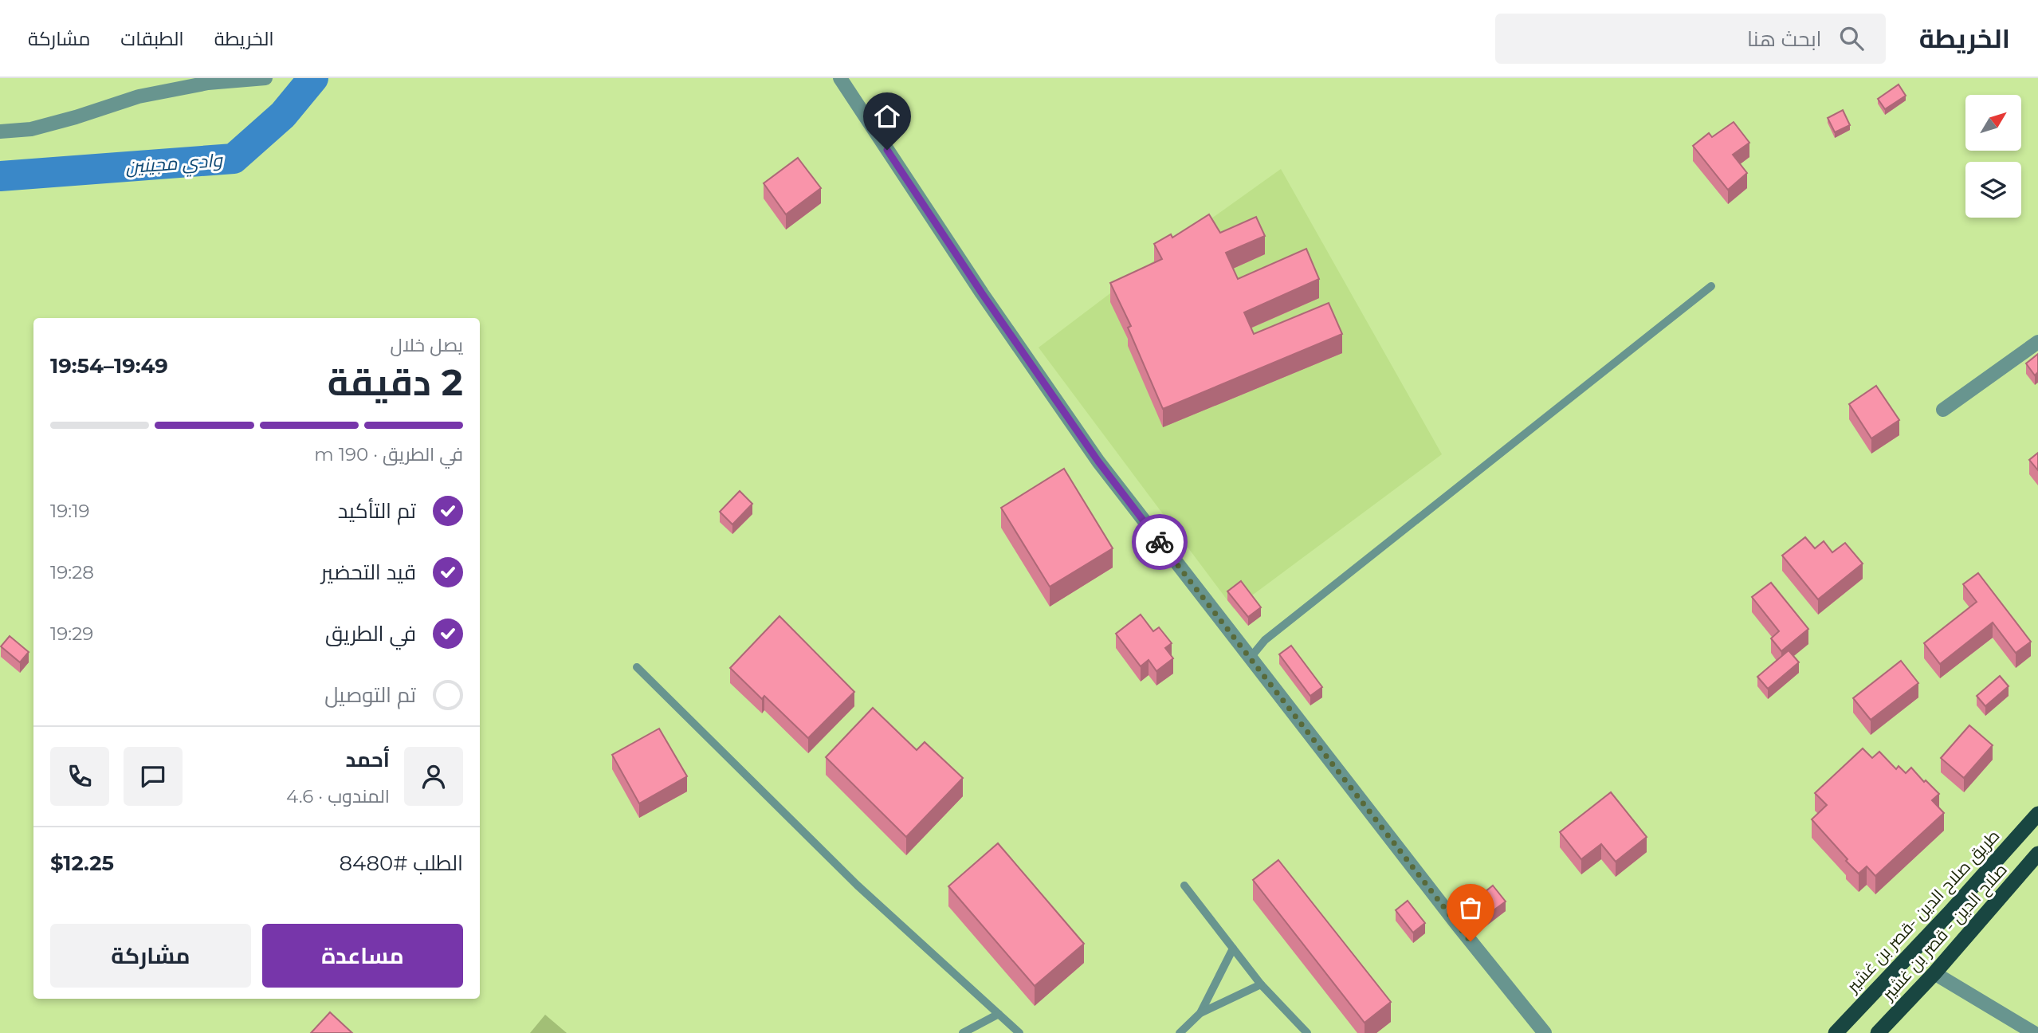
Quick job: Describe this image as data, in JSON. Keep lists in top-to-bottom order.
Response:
{
  "streets": {
    "highway": ["طريق صلاح الدين -قصر بن غشير", "صلاح الدين - قصر بن غشير"]
  },
  "water": ["وادي مجينين"],
  "north": "top right",
  "page": {
    "header": "الخريطة",
    "search": "ابحث هنا",
    "nav": ["الخريطة", "الطبقات", "مشاركة"],
    "heading": ["2 دقيقة", "يصل خلال", "19:49–19:54"],
    "panel": [
      "أحمد",
      "المندوب · 4.6",
      "الطلب #8480",
      "$12.25"
    ],
    "bar": "في الطريق · 190 m",
    "list": [
      ["تم التأكيد", "19:19"],
      ["قيد التحضير", "19:28"],
      ["في الطريق", "19:29"],
      "تم التوصيل"
    ],
    "buttons": ["مساعدة", "مشاركة"]
  }
}
